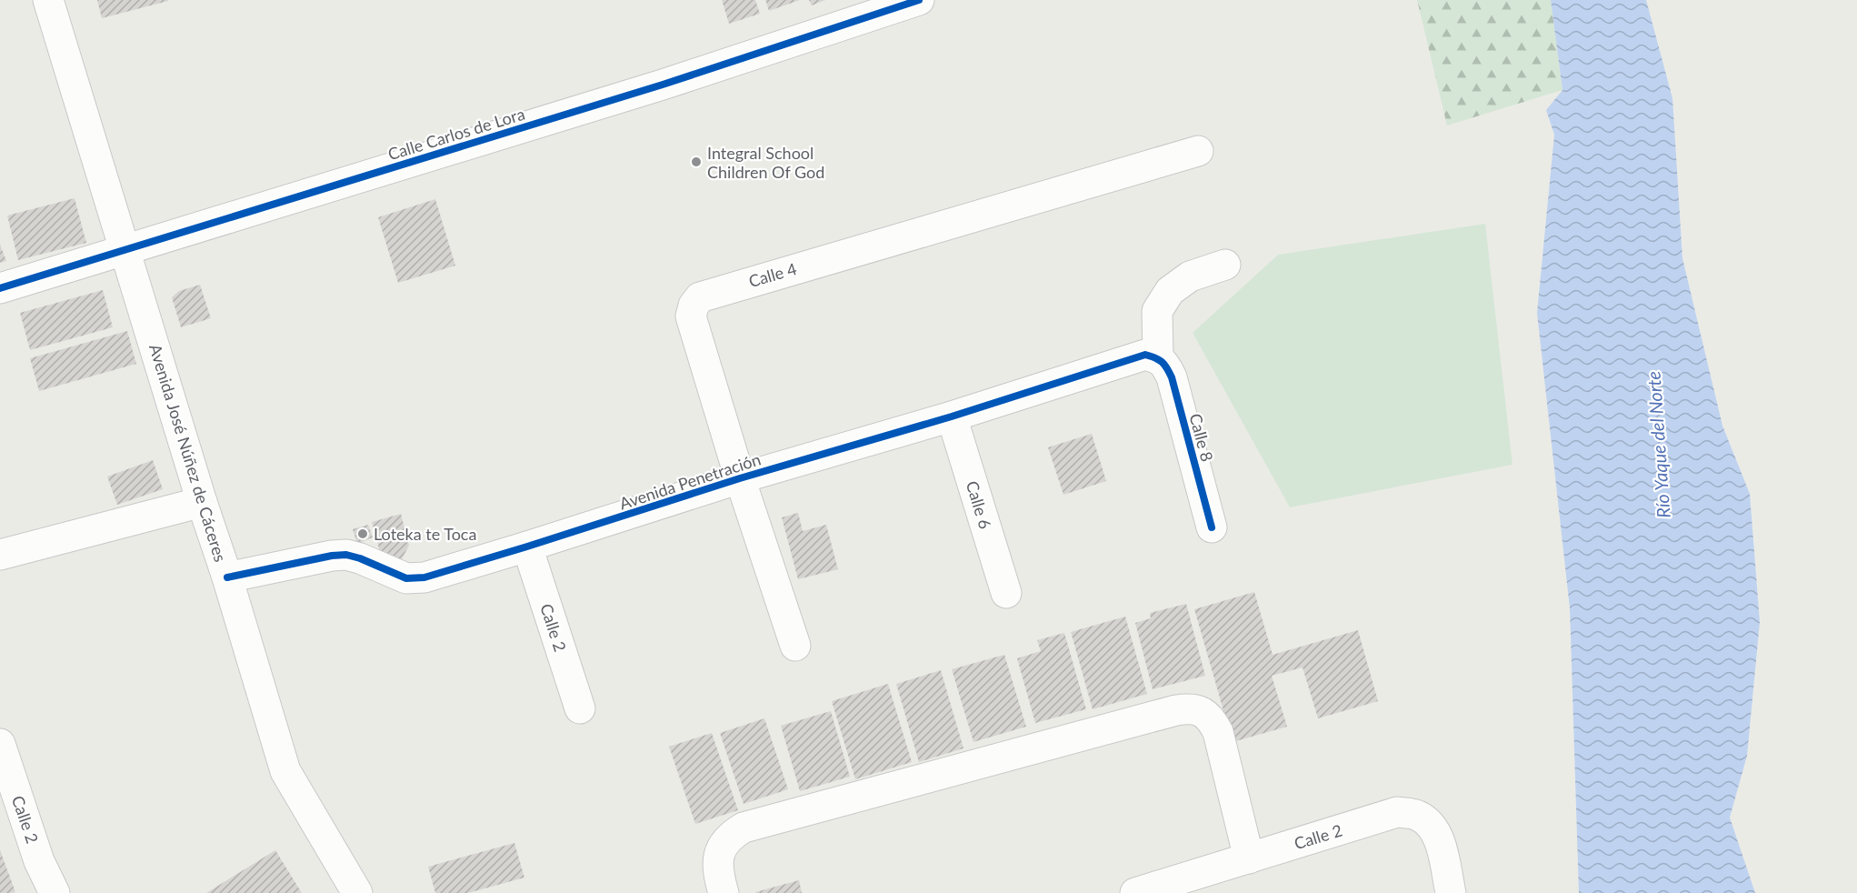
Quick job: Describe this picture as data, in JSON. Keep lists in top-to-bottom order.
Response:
{
  "streets": {
    "street": [
      "Calle Carlos de Lora",
      "Calle 4",
      "Calle 8",
      "Avenida José Núñez de Cáceres",
      "Avenida Penetración",
      "Calle 6",
      "Calle 2"
    ]
  },
  "crossings": [
    ["Calle Carlos de Lora", "Avenida José Núñez de Cáceres"],
    ["Calle 4", "Avenida Penetración"],
    ["Calle 8", "Avenida Penetración"],
    ["Avenida José Núñez de Cáceres", "Avenida Penetración"],
    ["Avenida Penetración", "Calle 6"],
    ["Avenida Penetración", "Calle 2"]
  ],
  "water": ["Río Yaque del Norte"],
  "places": ["Integral School Children Of God", "Loteka te Toca"]
}
